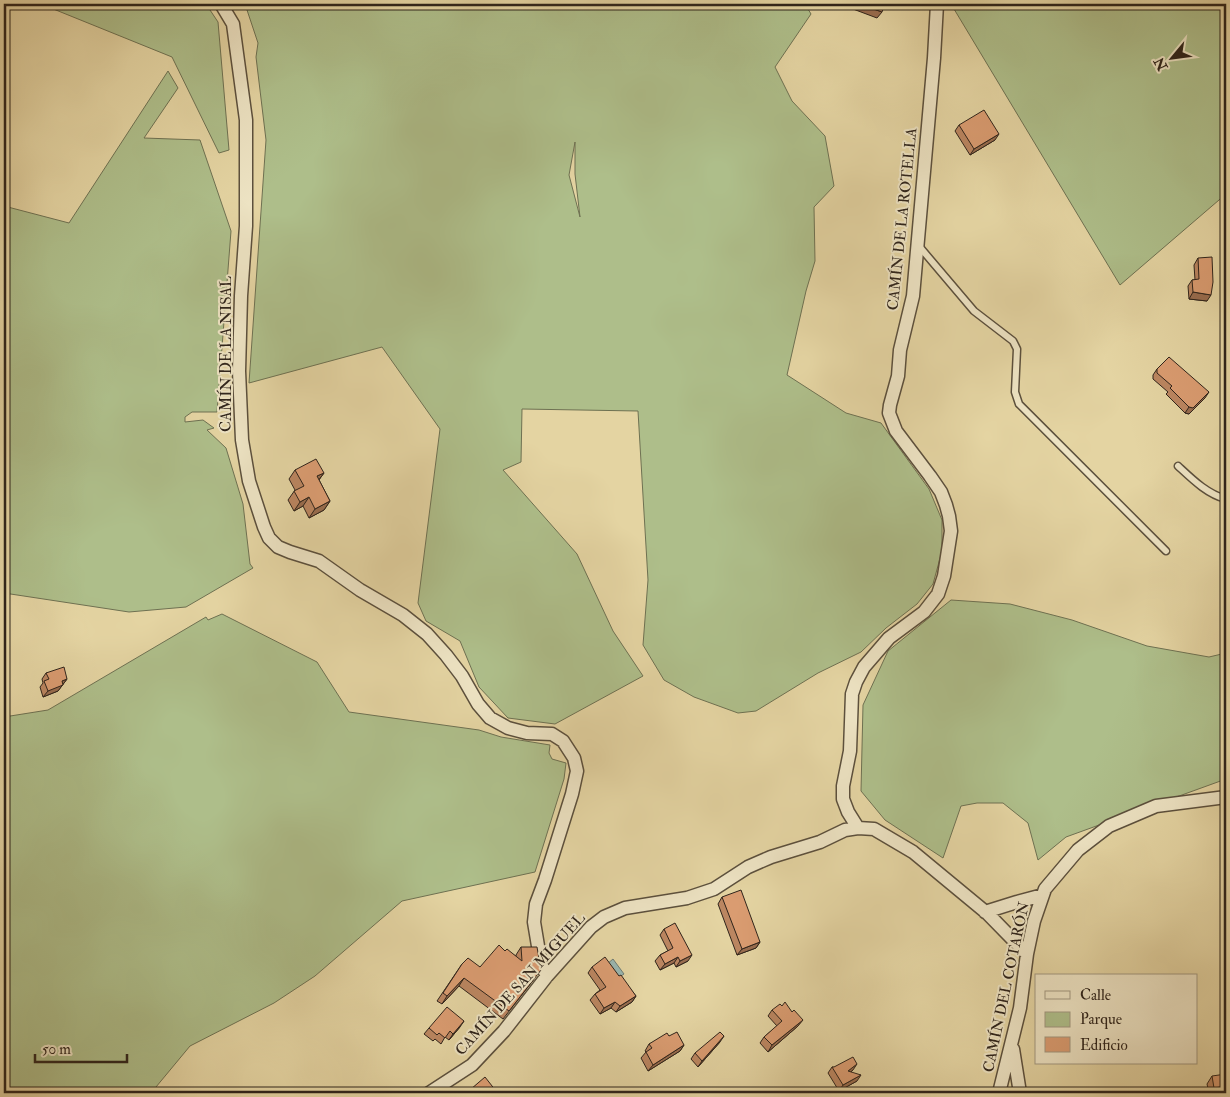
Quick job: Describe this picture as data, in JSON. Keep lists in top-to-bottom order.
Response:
{
  "streets": {
    "street": [
      "CAMÍN DE LA ROTELLA",
      "CAMÍN DE LA NISAL",
      "CAMÍN DE SAN MIGUEL",
      "CAMÍN DEL COTARÓN"
    ]
  },
  "crossings": [
    ["CAMÍN DE LA ROTELLA", "CAMÍN DE SAN MIGUEL"],
    ["CAMÍN DE LA NISAL", "CAMÍN DE SAN MIGUEL"],
    ["CAMÍN DE SAN MIGUEL", "CAMÍN DEL COTARÓN"]
  ],
  "legend": ["Calle", "Parque", "Edificio"],
  "scale_bar": "50 m",
  "north": "bottom left"
}
